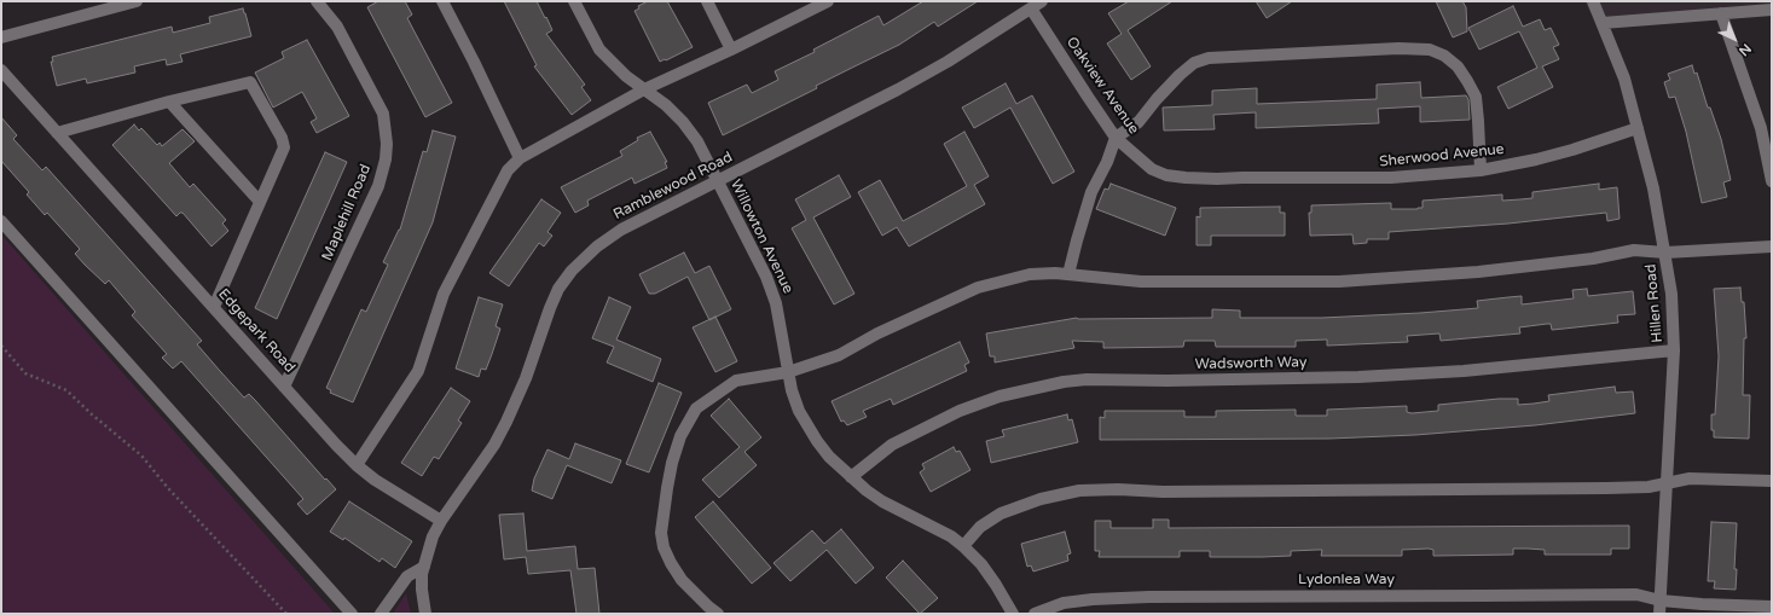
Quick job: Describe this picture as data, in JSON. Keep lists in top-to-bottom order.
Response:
{
  "streets": {
    "street": [
      "Oakview Avenue",
      "Sherwood Avenue",
      "Ramblewood Road",
      "Maplehill Road",
      "Willowton Avenue",
      "Hillen Road",
      "Edgepark Road",
      "Wadsworth Way",
      "Lydonlea Way"
    ]
  },
  "crossings": [
    ["Oakview Avenue", "Sherwood Avenue"],
    ["Oakview Avenue", "Ramblewood Road"],
    ["Sherwood Avenue", "Hillen Road"],
    ["Ramblewood Road", "Willowton Avenue"],
    ["Ramblewood Road", "Edgepark Road"],
    ["Maplehill Road", "Edgepark Road"],
    ["Willowton Avenue", "Wadsworth Way"],
    ["Hillen Road", "Wadsworth Way"],
    ["Hillen Road", "Lydonlea Way"]
  ],
  "north": "bottom right"
}
